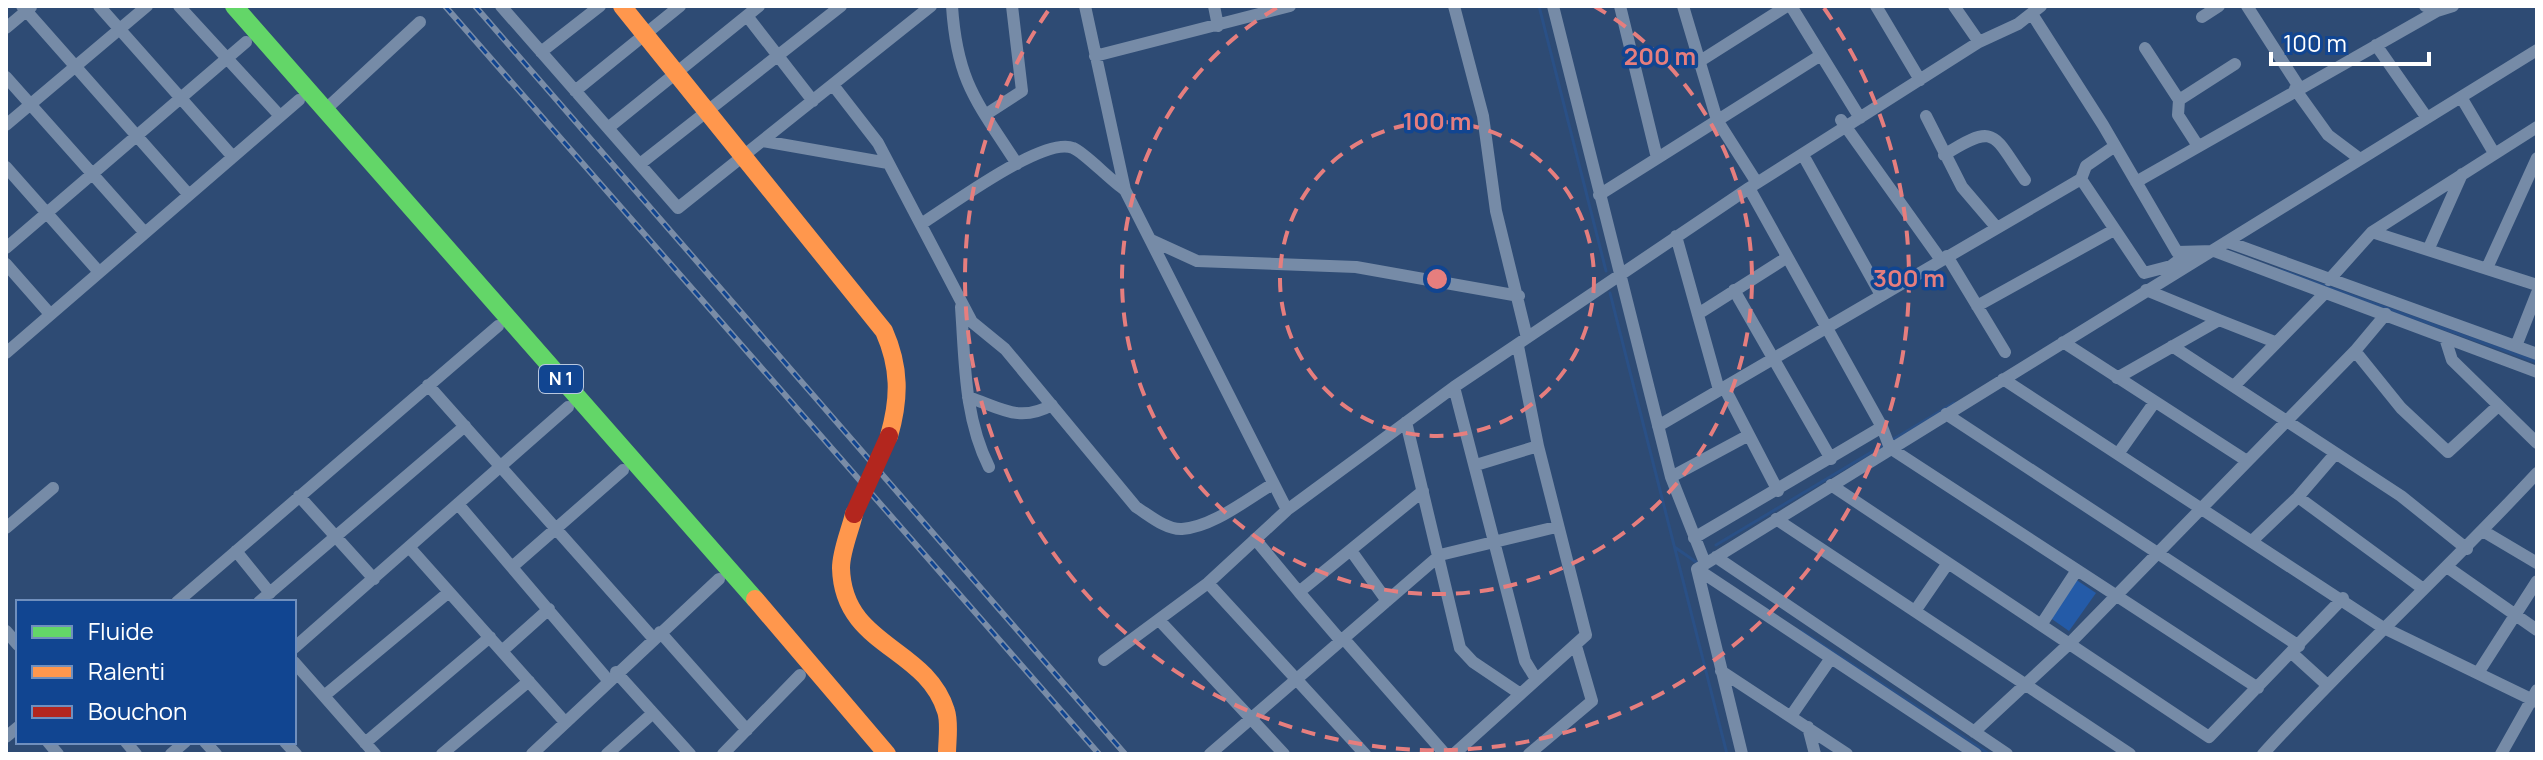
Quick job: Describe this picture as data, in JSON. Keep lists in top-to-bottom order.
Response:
{
  "streets": {
    "main road": ["N 1"]
  },
  "legend": ["Fluide", "Ralenti", "Bouchon"],
  "scale_bar": "100 m",
  "rings": ["200 m", "100 m", "300 m"]
}
